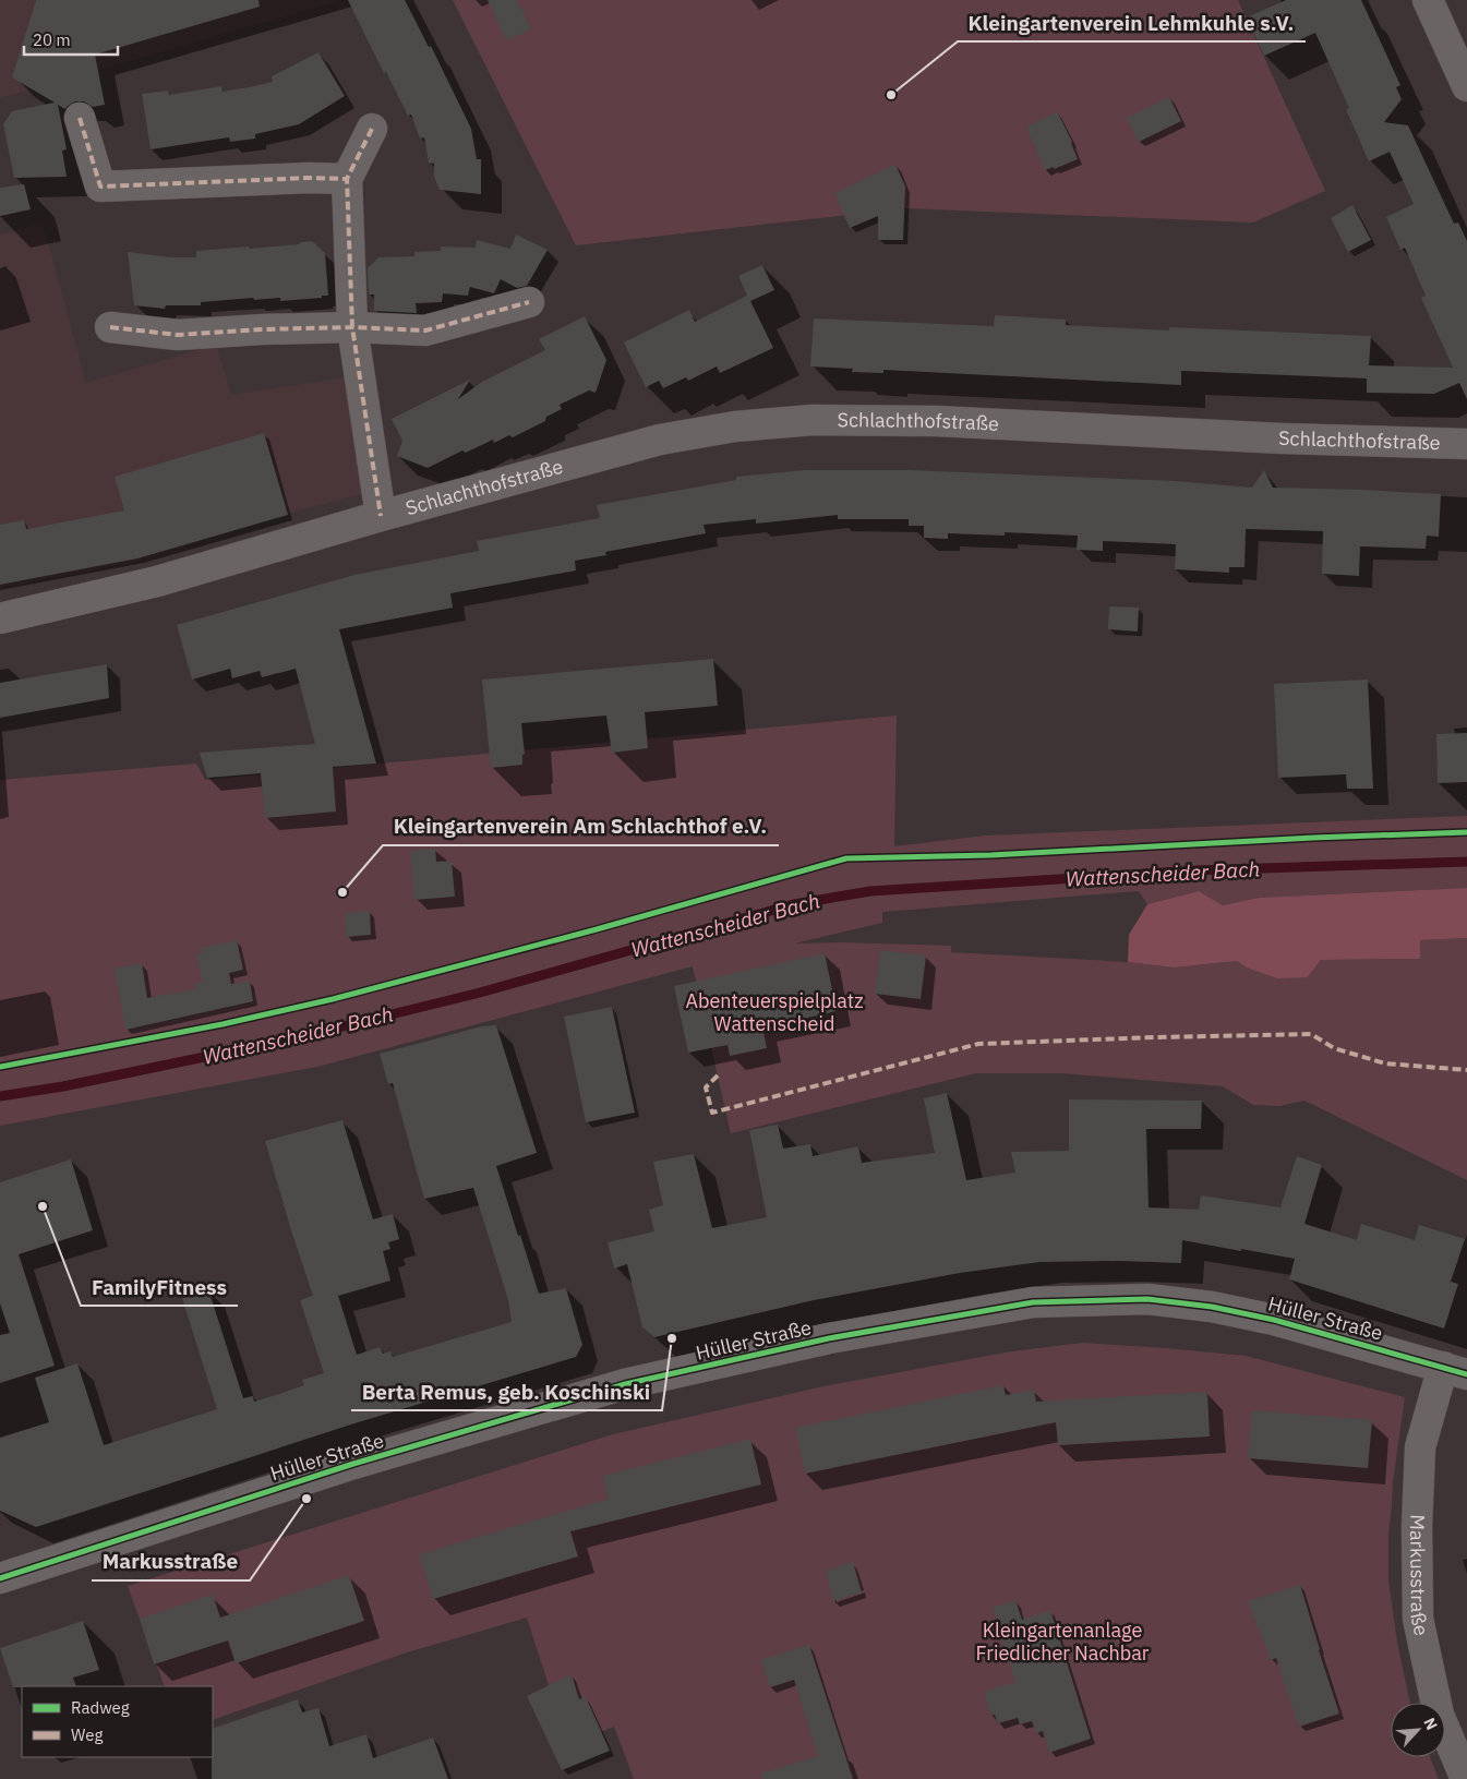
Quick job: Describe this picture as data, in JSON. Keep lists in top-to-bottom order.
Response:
{
  "streets": {
    "street": ["Schlachthofstraße", "Hüller Straße", "Markusstraße"]
  },
  "crossings": [
    ["Hüller Straße", "Markusstraße"]
  ],
  "water": ["Wattenscheider Bach"],
  "parks": ["Abenteuerspielplatz Wattenscheid", "Kleingartenanlage Friedlicher Nachbar"],
  "places": [
    "Kleingartenverein Lehmkuhle s.V.",
    "Kleingartenverein Am Schlachthof e.V.",
    "FamilyFitness",
    "Berta Remus, geb. Koschinski",
    "Markusstraße"
  ],
  "legend": ["Radweg", "Weg"],
  "scale_bar": "20 m",
  "north": "top right"
}
